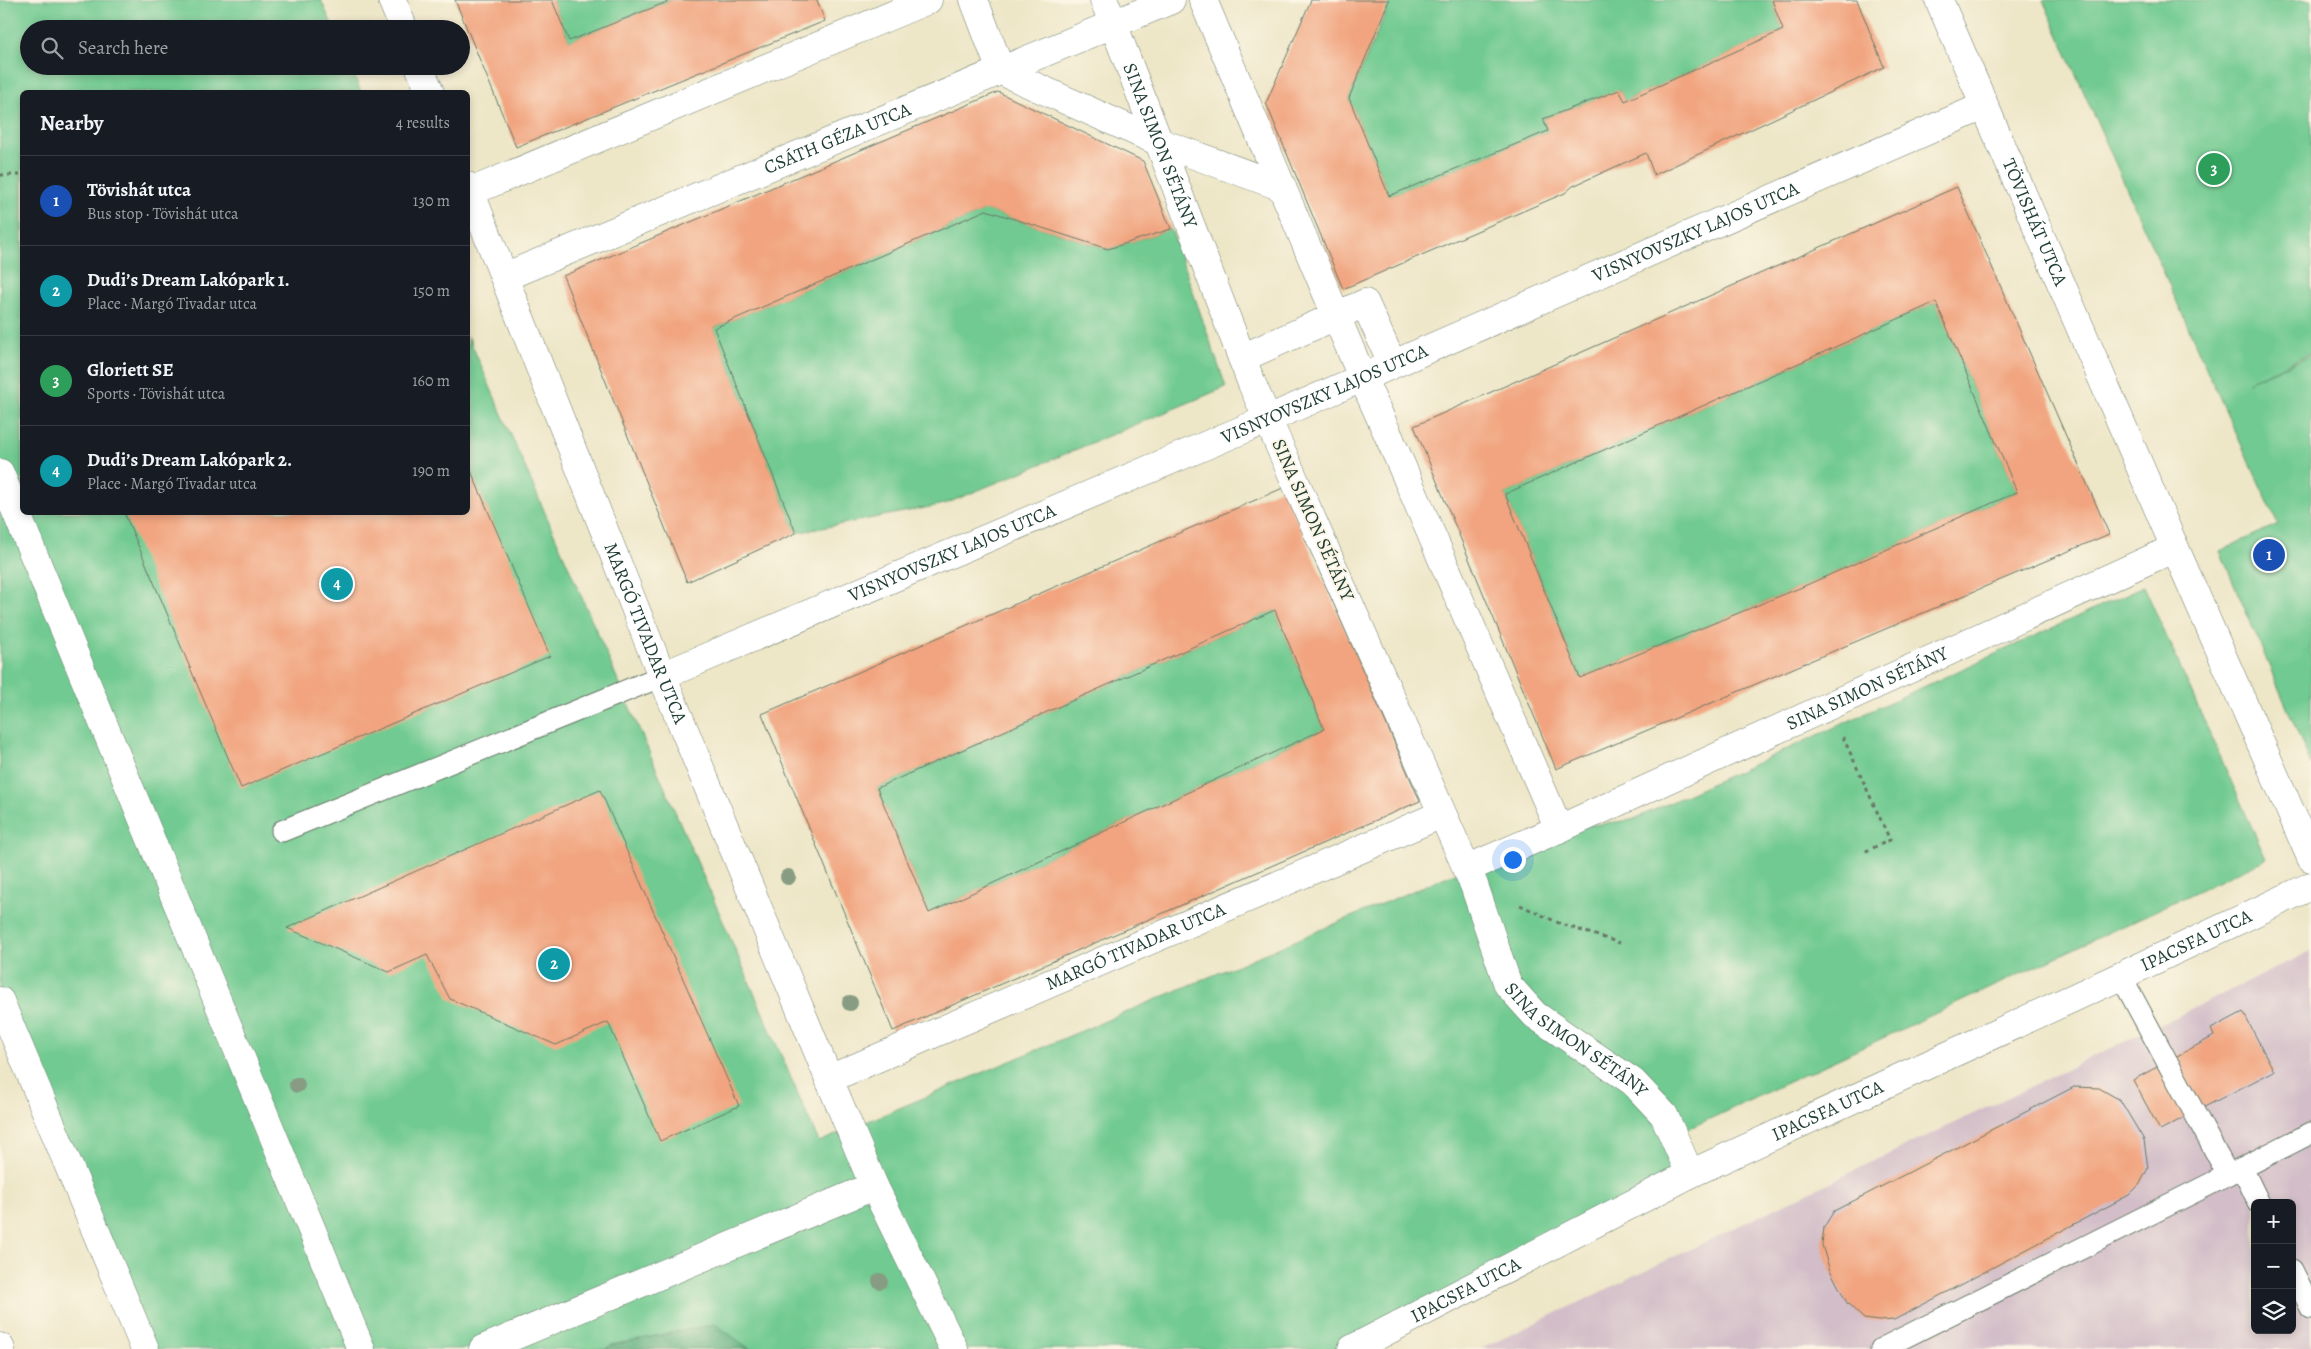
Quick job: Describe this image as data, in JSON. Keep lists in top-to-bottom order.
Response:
{
  "streets": {
    "street": [
      "CSÁTH GÉZA UTCA",
      "SINA SIMON SÉTÁNY",
      "TÖVISHÁT UTCA",
      "VISNYOVSZKY LAJOS UTCA",
      "MARGÓ TIVADAR UTCA",
      "IPACSFA UTCA"
    ]
  },
  "crossings": [
    ["CSÁTH GÉZA UTCA", "SINA SIMON SÉTÁNY"],
    ["CSÁTH GÉZA UTCA", "MARGÓ TIVADAR UTCA"],
    ["SINA SIMON SÉTÁNY", "TÖVISHÁT UTCA"],
    ["SINA SIMON SÉTÁNY", "VISNYOVSZKY LAJOS UTCA"],
    ["SINA SIMON SÉTÁNY", "MARGÓ TIVADAR UTCA"],
    ["SINA SIMON SÉTÁNY", "IPACSFA UTCA"],
    ["TÖVISHÁT UTCA", "VISNYOVSZKY LAJOS UTCA"],
    ["VISNYOVSZKY LAJOS UTCA", "MARGÓ TIVADAR UTCA"]
  ],
  "page": {
    "search": "Search here",
    "heading": ["Nearby", "4 results"],
    "pins": [
      "3",
      "1",
      "4",
      "2"
    ],
    "list": [
      {
        "mark": "1",
        "name": "Tövishát utca",
        "note": "Bus stop · Tövishát utca",
        "value": "130 m"
      },
      {
        "mark": "2",
        "name": "Dudi’s Dream Lakópark 1.",
        "note": "Place · Margó Tivadar utca",
        "value": "150 m"
      },
      {
        "mark": "3",
        "name": "Gloriett SE",
        "note": "Sports · Tövishát utca",
        "value": "160 m"
      },
      {
        "mark": "4",
        "name": "Dudi’s Dream Lakópark 2.",
        "note": "Place · Margó Tivadar utca",
        "value": "190 m"
      }
    ],
    "map_buttons": ["+", "−"]
  }
}
